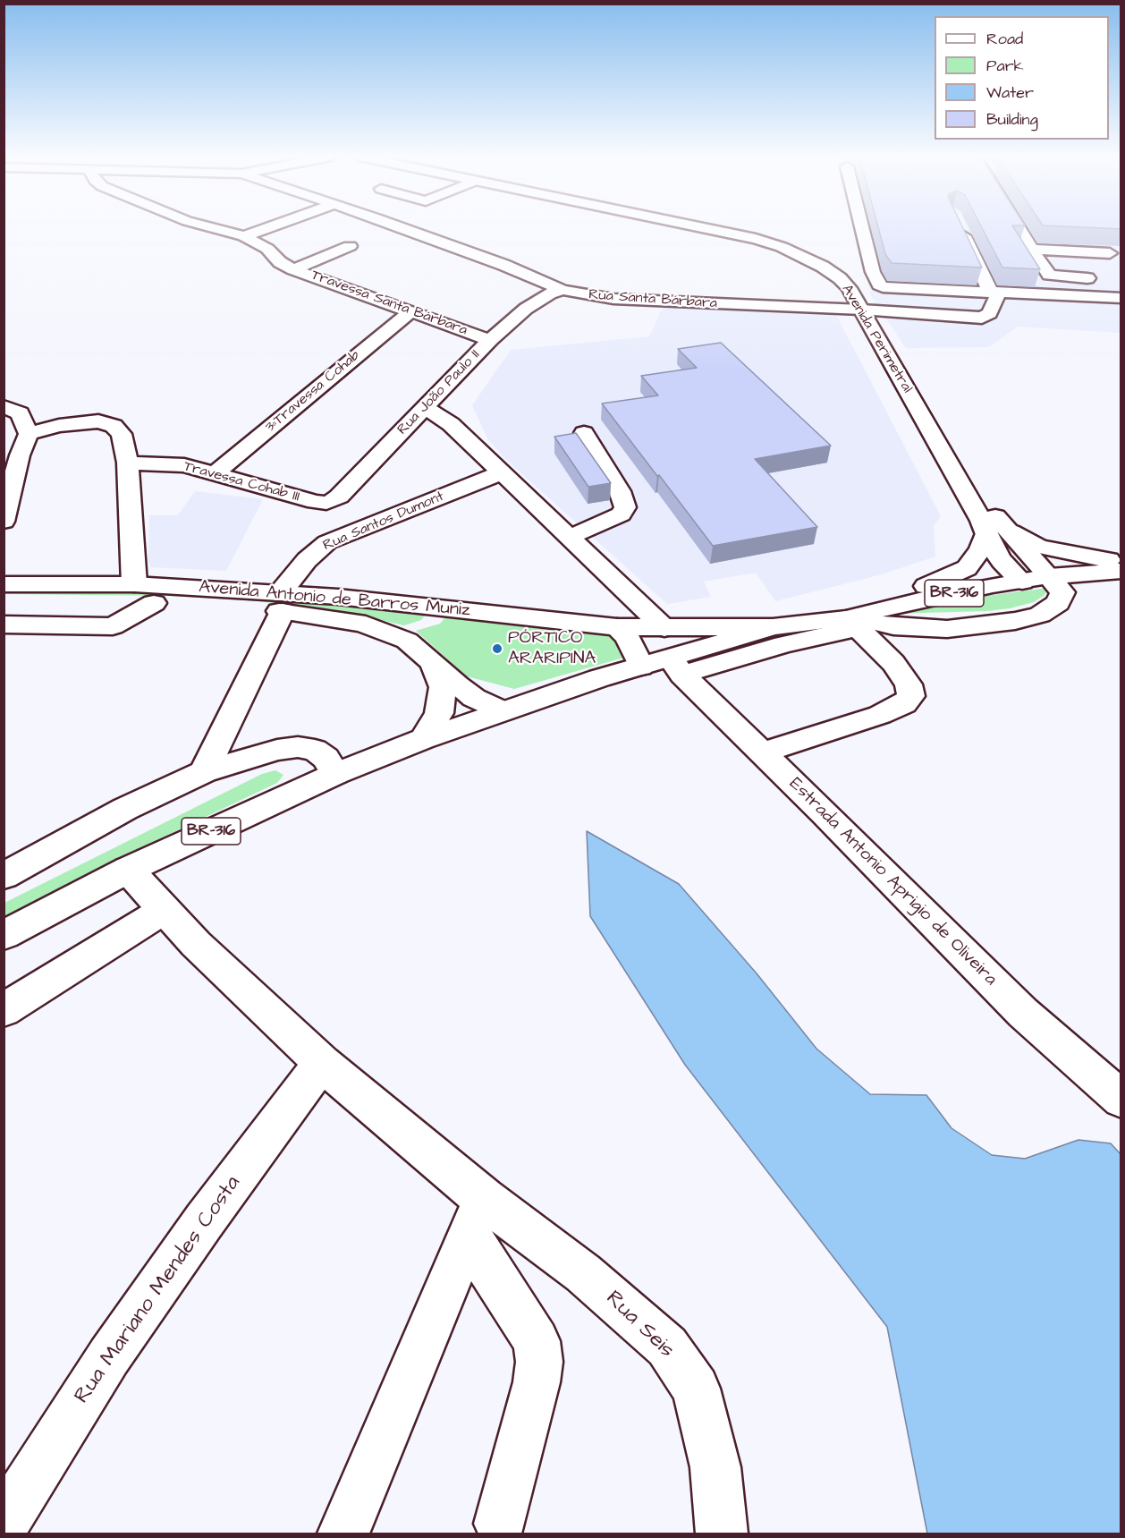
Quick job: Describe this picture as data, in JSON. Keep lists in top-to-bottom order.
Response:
{
  "streets": {
    "main road": [
      "Rua Santa Bárbara",
      "Travessa Santa Bárbara",
      "Avenida Perimetral",
      "3ªTravessa Cohab",
      "Rua João Paulo II",
      "Travessa Cohab III",
      "Rua Santos Dumont",
      "BR-316",
      "Avenida Antonio de Barros Muniz",
      "Estrada Antonio Aprigio de Oliveira",
      "Rua Mariano Mendes Costa",
      "Rua Seis"
    ]
  },
  "crossings": [
    ["Rua Santa Bárbara", "Avenida Perimetral"],
    ["Rua Santa Bárbara", "Rua João Paulo II"],
    ["Travessa Santa Bárbara", "3ªTravessa Cohab"],
    ["Travessa Santa Bárbara", "Rua João Paulo II"],
    ["3ªTravessa Cohab", "Travessa Cohab III"],
    ["Rua João Paulo II", "Travessa Cohab III"],
    ["Rua João Paulo II", "Estrada Antonio Aprigio de Oliveira"],
    ["Rua Santos Dumont", "Avenida Antonio de Barros Muniz"],
    ["Rua Santos Dumont", "Estrada Antonio Aprigio de Oliveira"],
    ["BR-316", "Avenida Antonio de Barros Muniz"],
    ["BR-316", "Estrada Antonio Aprigio de Oliveira"],
    ["Avenida Antonio de Barros Muniz", "Estrada Antonio Aprigio de Oliveira"]
  ],
  "places": ["PÓRTICO ARARIPINA"],
  "legend": [
    "Road",
    "Park",
    "Water",
    "Building"
  ]
}
